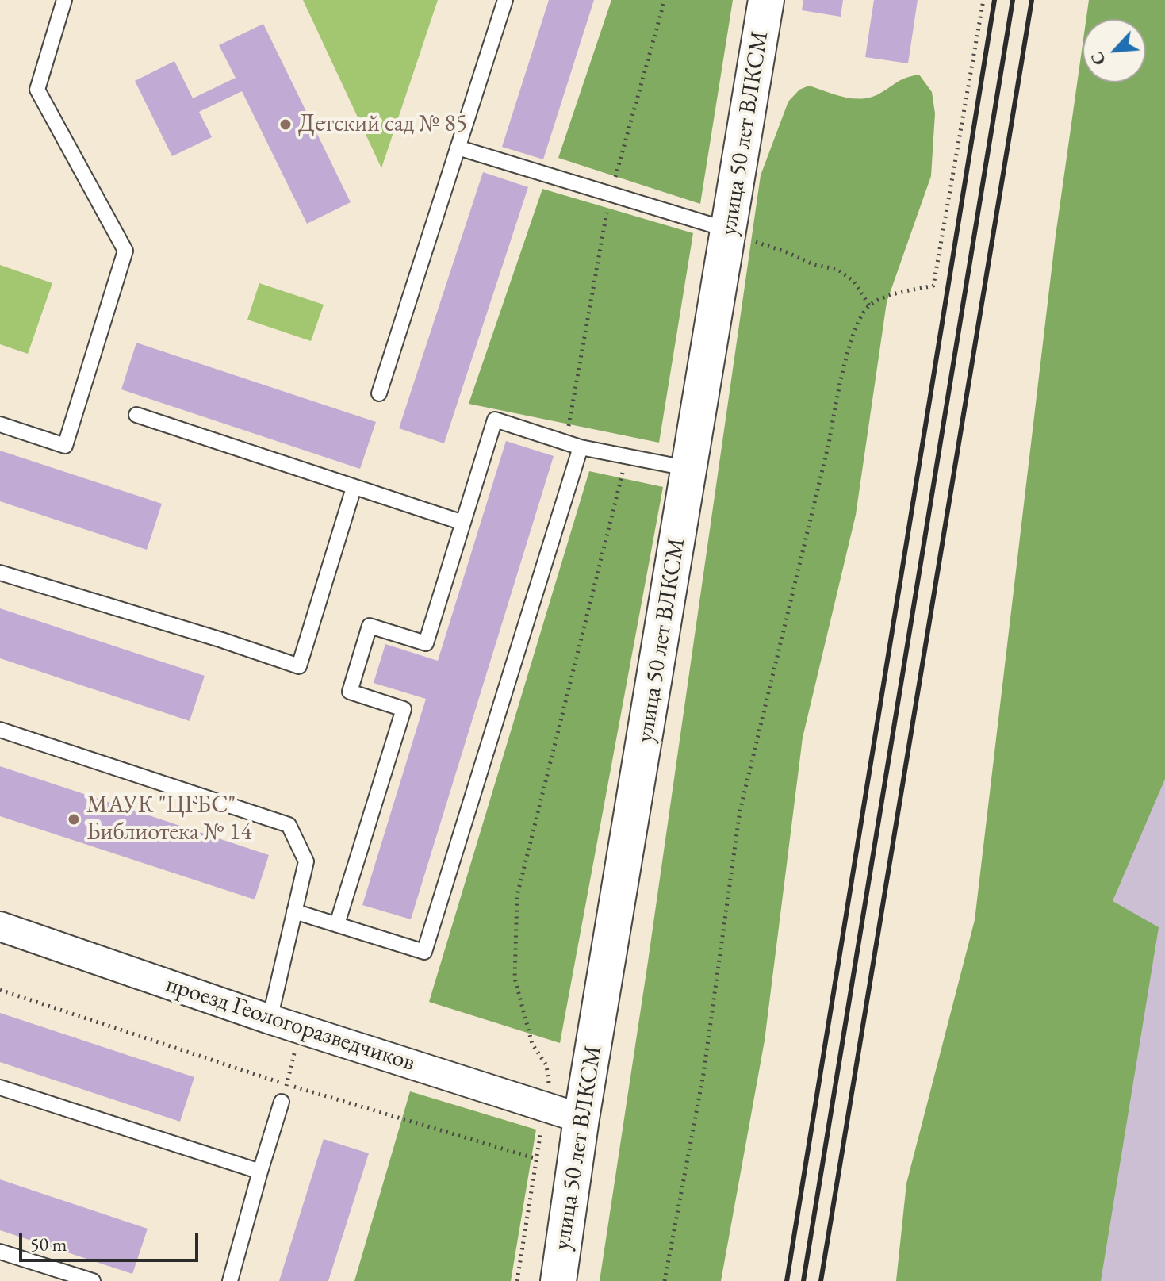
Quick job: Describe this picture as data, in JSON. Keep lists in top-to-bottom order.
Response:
{
  "streets": {
    "street": ["улица 50 лет ВЛКСМ", "проезд Геологоразведчиков"]
  },
  "crossings": [
    ["улица 50 лет ВЛКСМ", "проезд Геологоразведчиков"]
  ],
  "places": ["Детский сад № 85", "МАУК \"ЦГБС\" Библиотека № 14"],
  "scale_bar": "50 m",
  "north": "bottom left"
}
